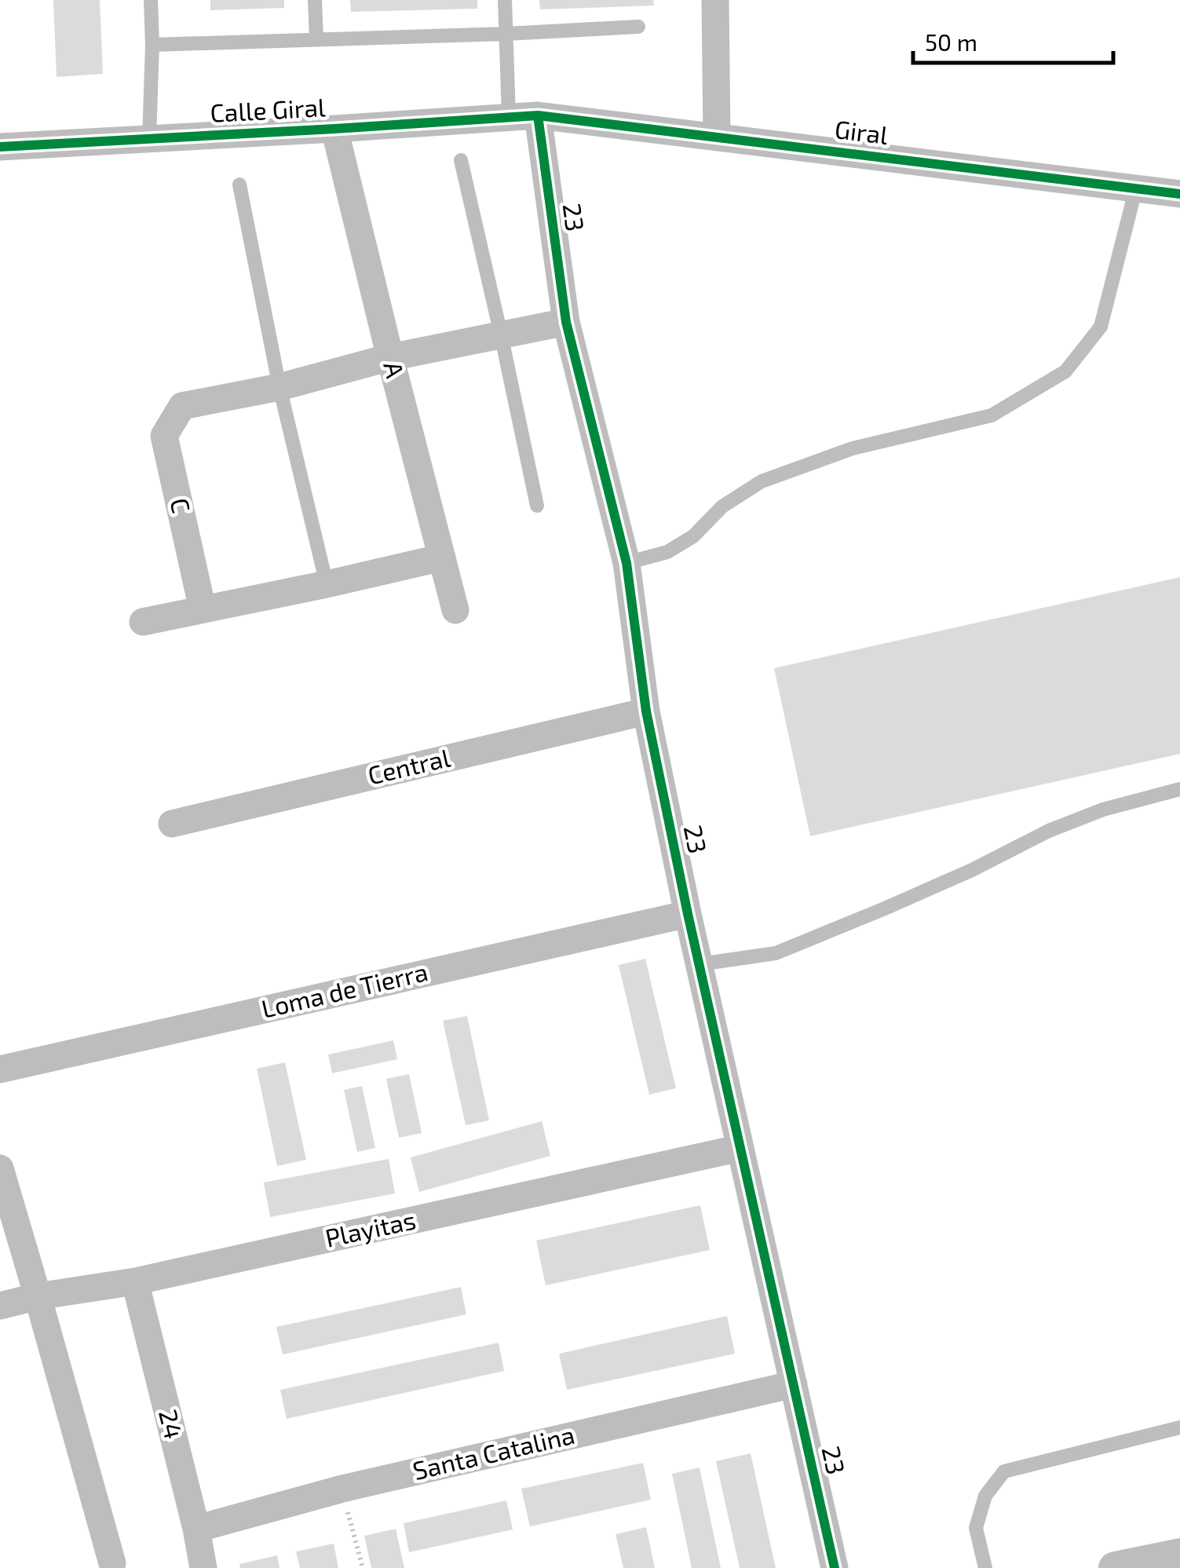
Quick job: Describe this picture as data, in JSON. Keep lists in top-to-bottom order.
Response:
{
  "streets": {
    "street": [
      "Calle Giral",
      "Giral",
      "23",
      "A",
      "C",
      "Central",
      "Loma de Tierra",
      "Playitas",
      "24",
      "Santa Catalina"
    ]
  },
  "crossings": [
    ["Calle Giral", "Giral"],
    ["Calle Giral", "23"],
    ["Calle Giral", "A"],
    ["Giral", "23"],
    ["23", "Central"],
    ["23", "Loma de Tierra"],
    ["23", "Playitas"],
    ["23", "Santa Catalina"],
    ["Playitas", "24"],
    ["24", "Santa Catalina"]
  ],
  "scale_bar": "50 m"
}
